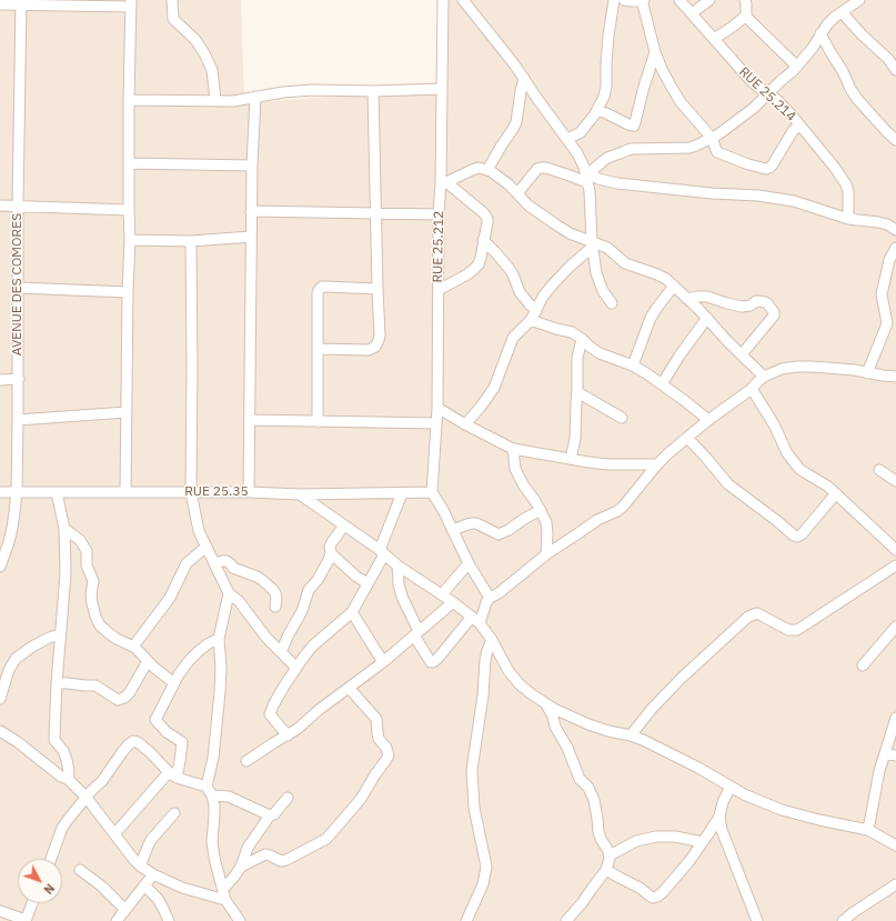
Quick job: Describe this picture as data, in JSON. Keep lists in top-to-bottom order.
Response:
{
  "streets": {
    "street": [
      "RUE 25.214",
      "RUE 25.212",
      "AVENUE DES COMORES",
      "RUE 25.35"
    ]
  },
  "crossings": [
    ["RUE 25.212", "RUE 25.35"],
    ["AVENUE DES COMORES", "RUE 25.35"]
  ],
  "north": "bottom right"
}
